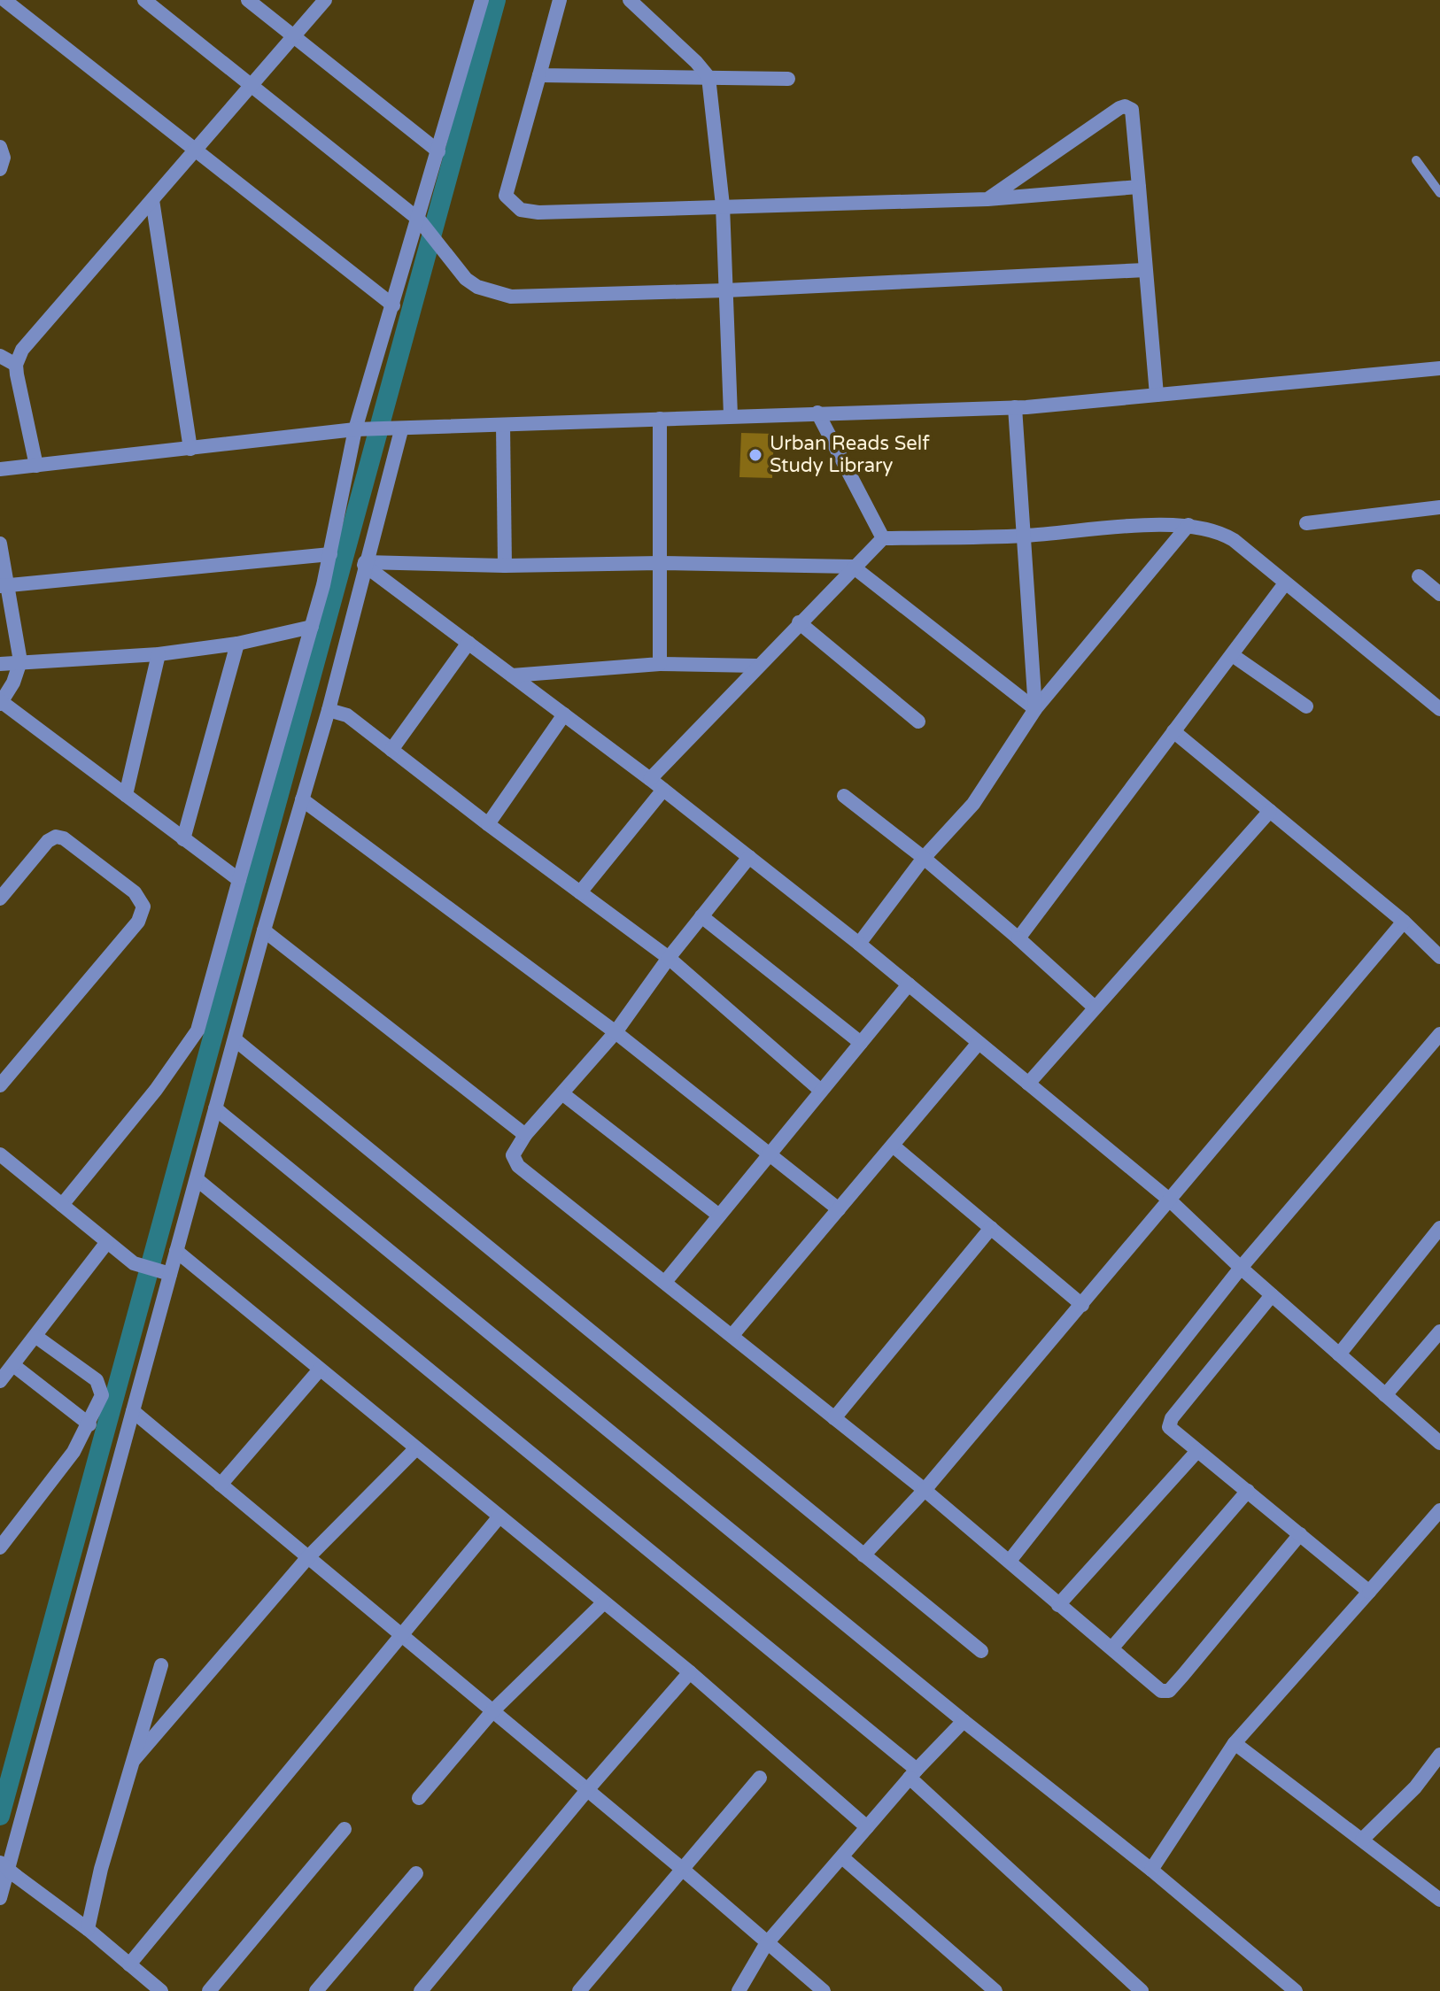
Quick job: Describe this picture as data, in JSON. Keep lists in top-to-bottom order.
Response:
{
  "places": ["Urban Reads Self Study Library"]
}
